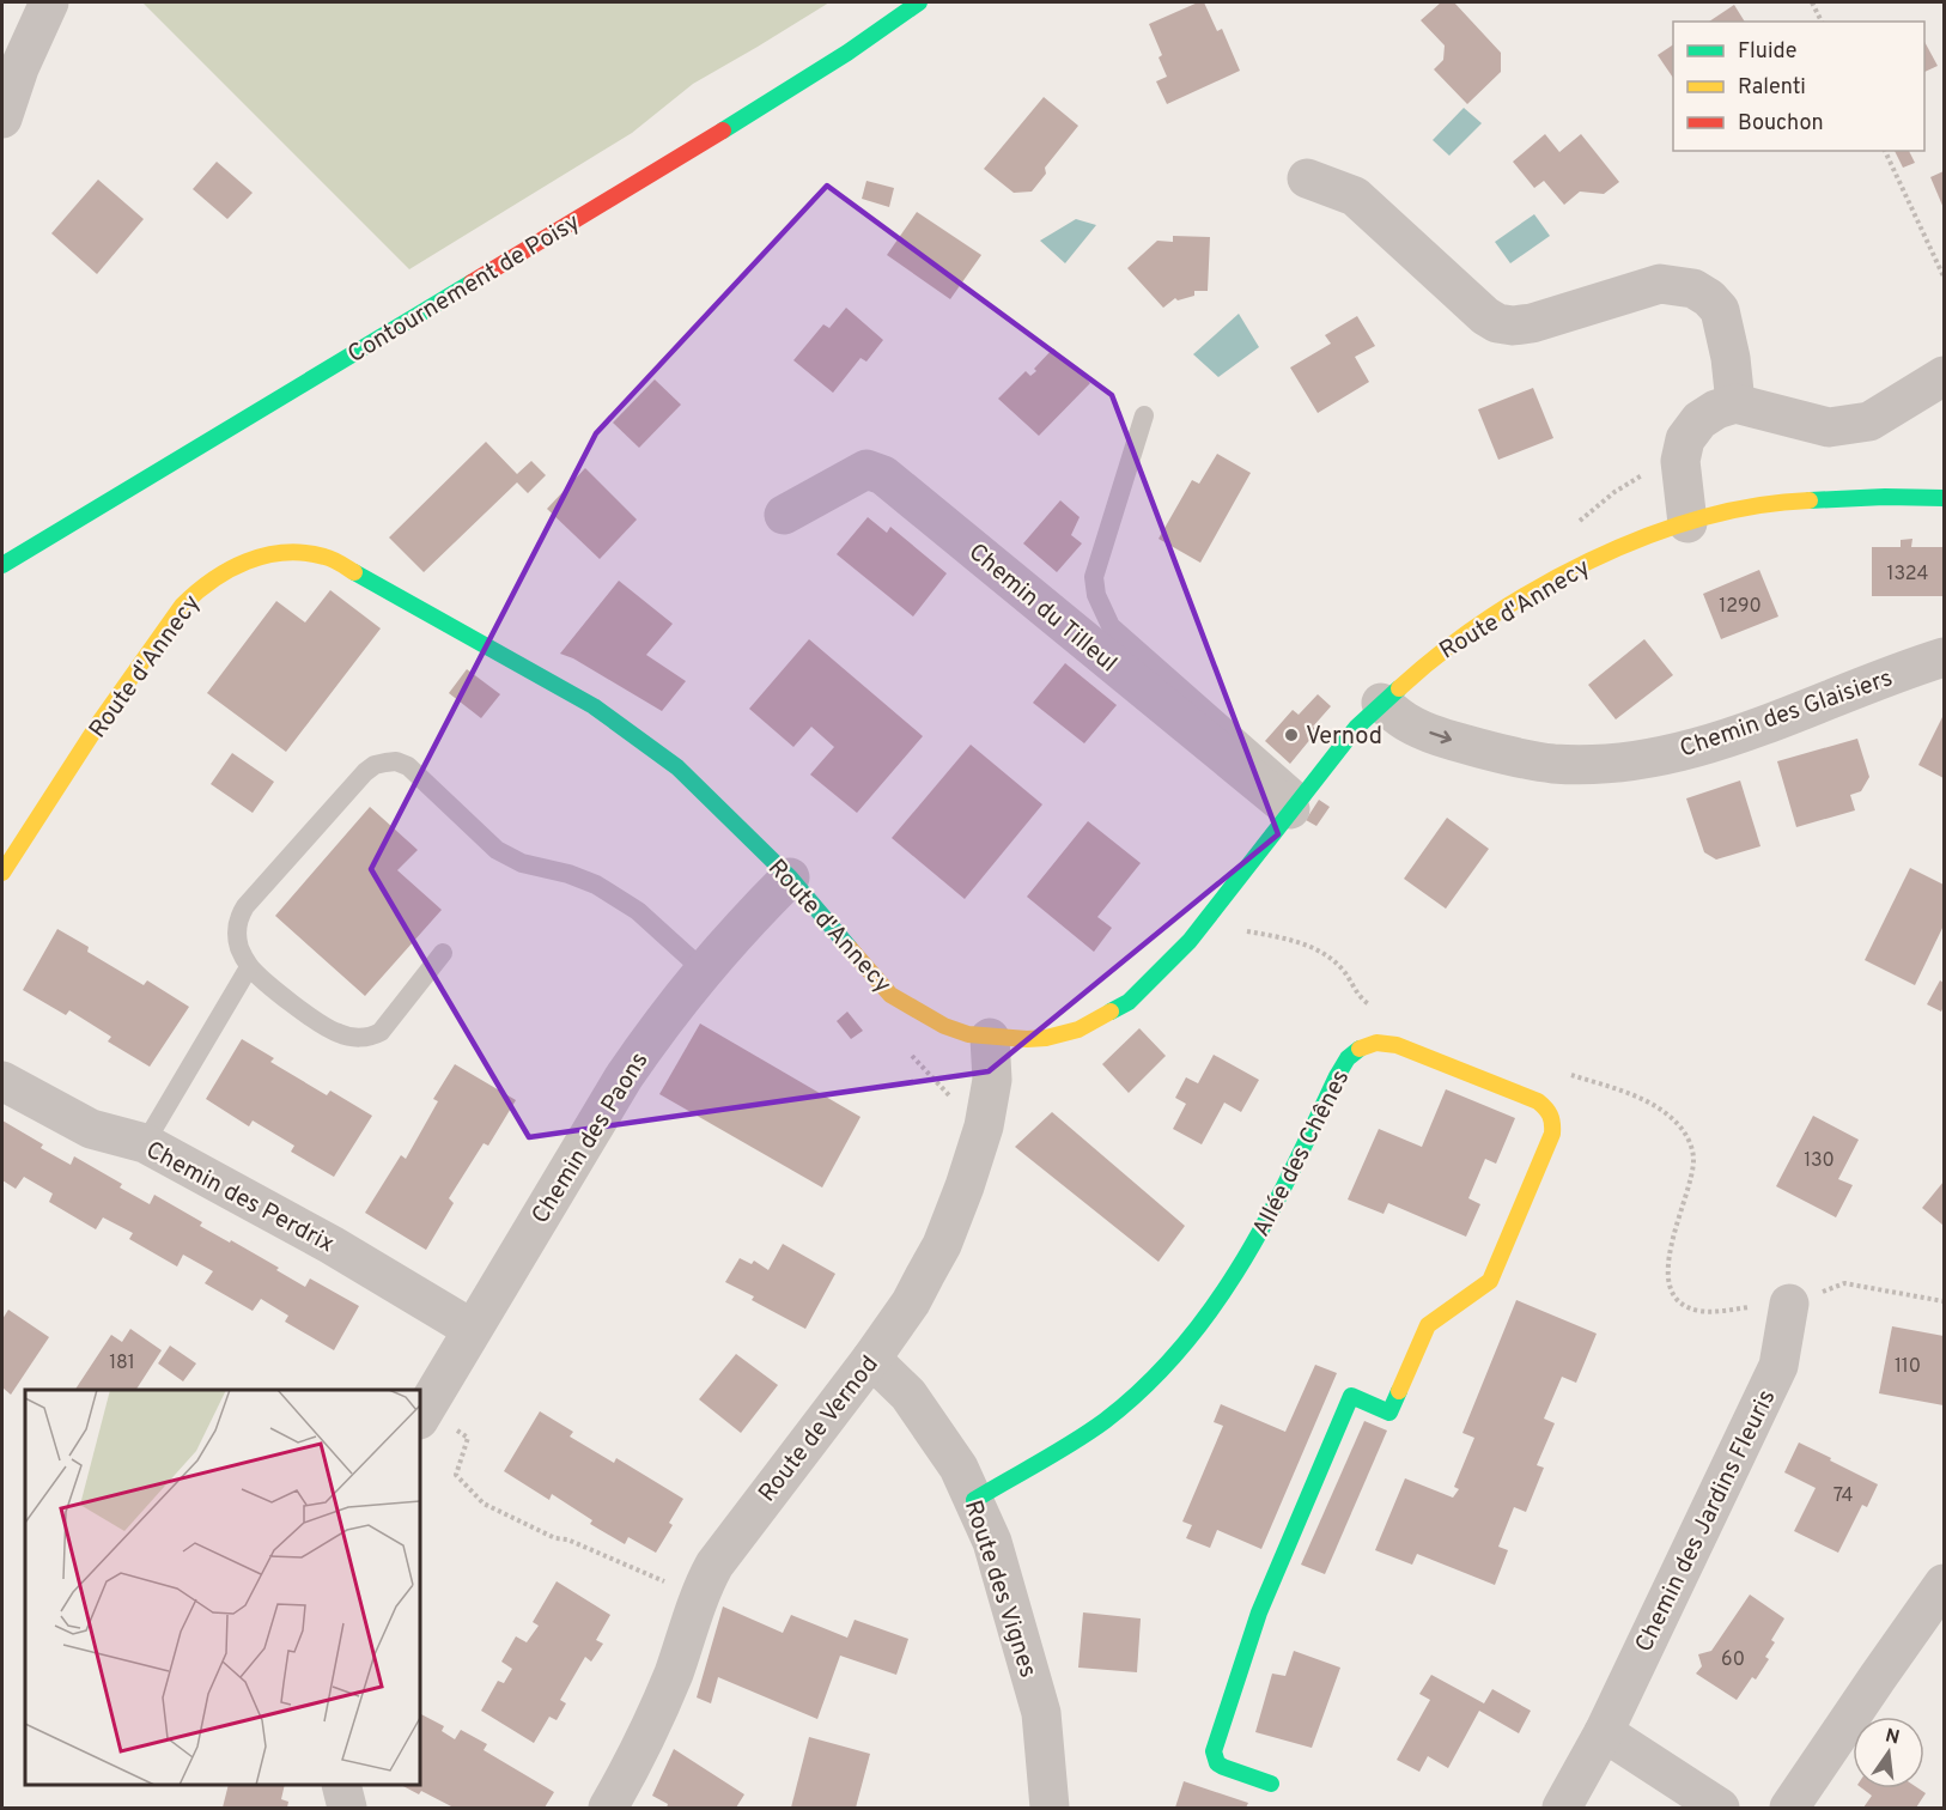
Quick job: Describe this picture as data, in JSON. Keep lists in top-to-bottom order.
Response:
{
  "streets": {
    "main road": ["Contournement de Poisy", "Route d'Annecy", "Allée des Chênes"],
    "street": [
      "Chemin du Tilleul",
      "Chemin des Glaisiers",
      "Chemin des Paons",
      "Chemin des Perdrix",
      "Route de Vernod",
      "Chemin des Jardins Fleuris",
      "Route des Vignes"
    ]
  },
  "crossings": [
    ["Chemin du Tilleul", "Route d'Annecy"],
    ["Route d'Annecy", "Chemin des Glaisiers"],
    ["Route d'Annecy", "Chemin des Paons"],
    ["Route d'Annecy", "Route de Vernod"],
    ["Chemin des Paons", "Chemin des Perdrix"],
    ["Allée des Chênes", "Route des Vignes"],
    ["Route de Vernod", "Route des Vignes"]
  ],
  "one_way": ["Chemin des Glaisiers"],
  "places": ["Vernod"],
  "house_numbers": [
    "1324",
    "1290",
    "130",
    "181",
    "110",
    "74",
    "60"
  ],
  "legend": ["Fluide", "Ralenti", "Bouchon"],
  "north": "top"
}
